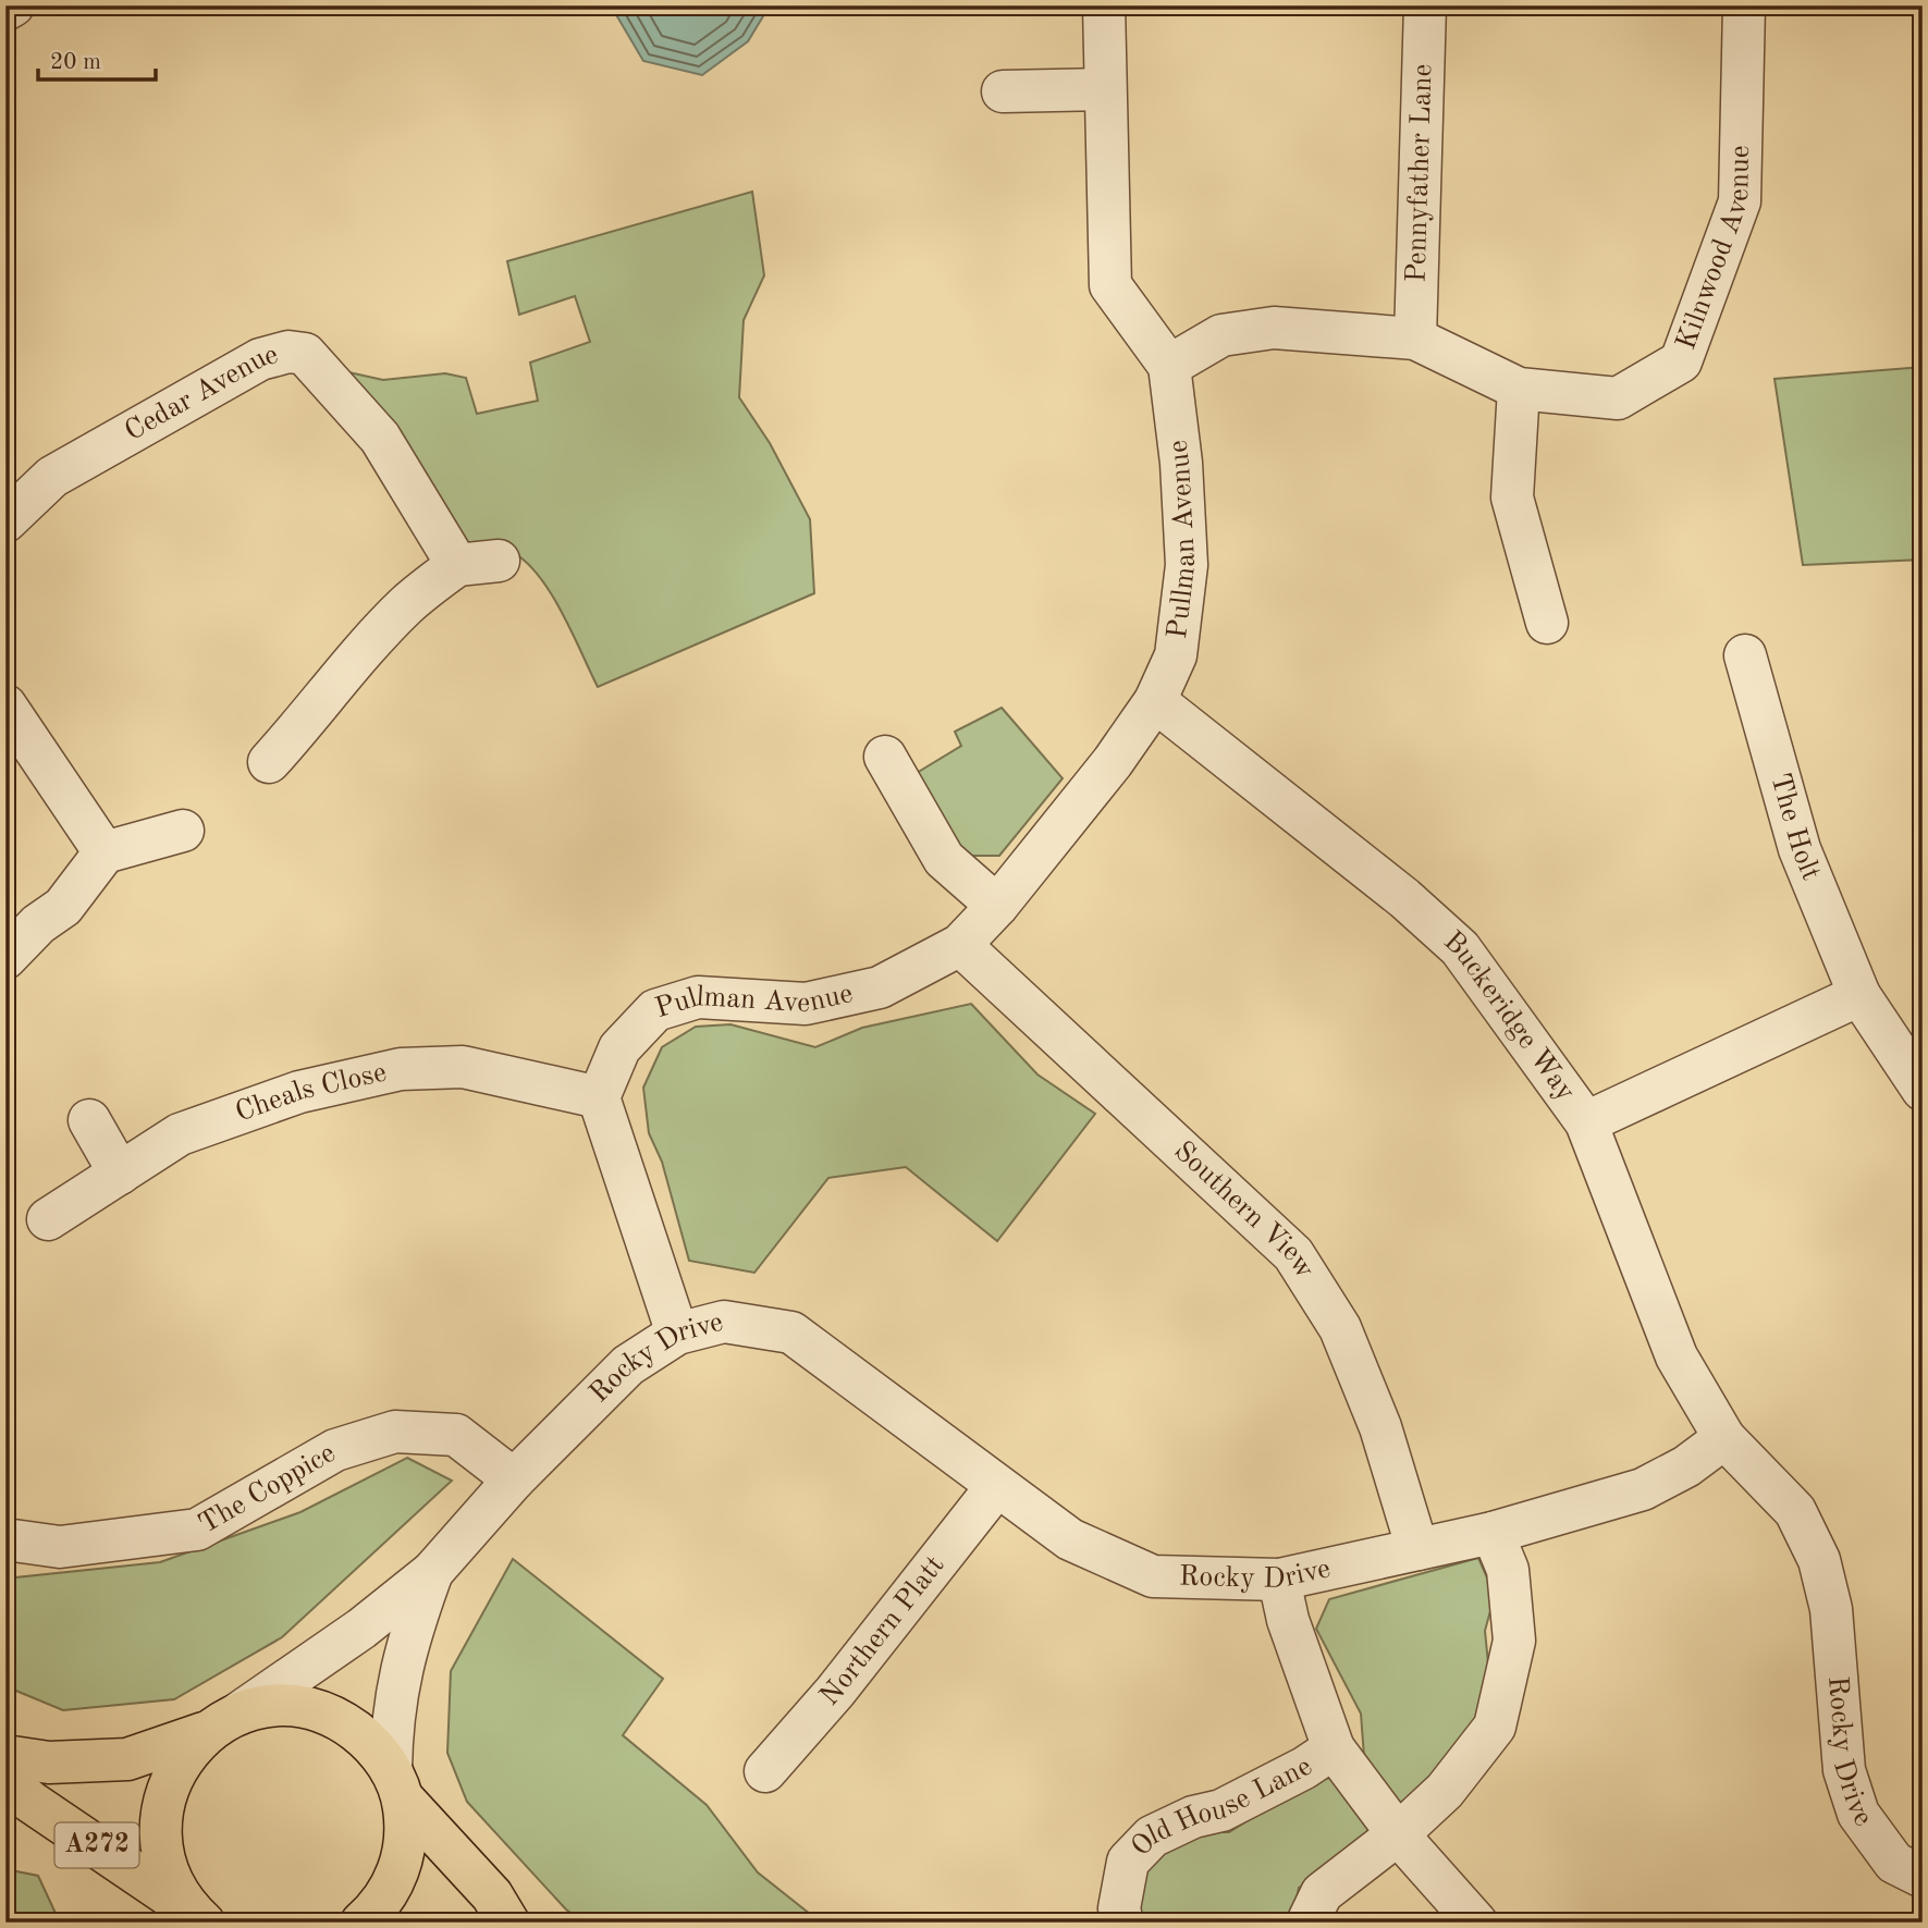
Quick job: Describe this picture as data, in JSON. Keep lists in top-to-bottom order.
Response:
{
  "streets": {
    "highway": ["A272"],
    "street": [
      "Pennyfather Lane",
      "Kilnwood Avenue",
      "Cedar Avenue",
      "Pullman Avenue",
      "The Holt",
      "Buckeridge Way",
      "Cheals Close",
      "Southern View",
      "Rocky Drive",
      "The Coppice",
      "Northern Platt",
      "Old House Lane"
    ]
  },
  "crossings": [
    ["Pennyfather Lane", "Kilnwood Avenue"],
    ["Kilnwood Avenue", "Pullman Avenue"],
    ["Pullman Avenue", "Buckeridge Way"],
    ["Pullman Avenue", "Cheals Close"],
    ["Pullman Avenue", "Southern View"],
    ["Buckeridge Way", "Rocky Drive"],
    ["Southern View", "Rocky Drive"],
    ["Rocky Drive", "The Coppice"],
    ["Rocky Drive", "Northern Platt"],
    ["Rocky Drive", "Old House Lane"]
  ],
  "scale_bar": "20 m"
}
